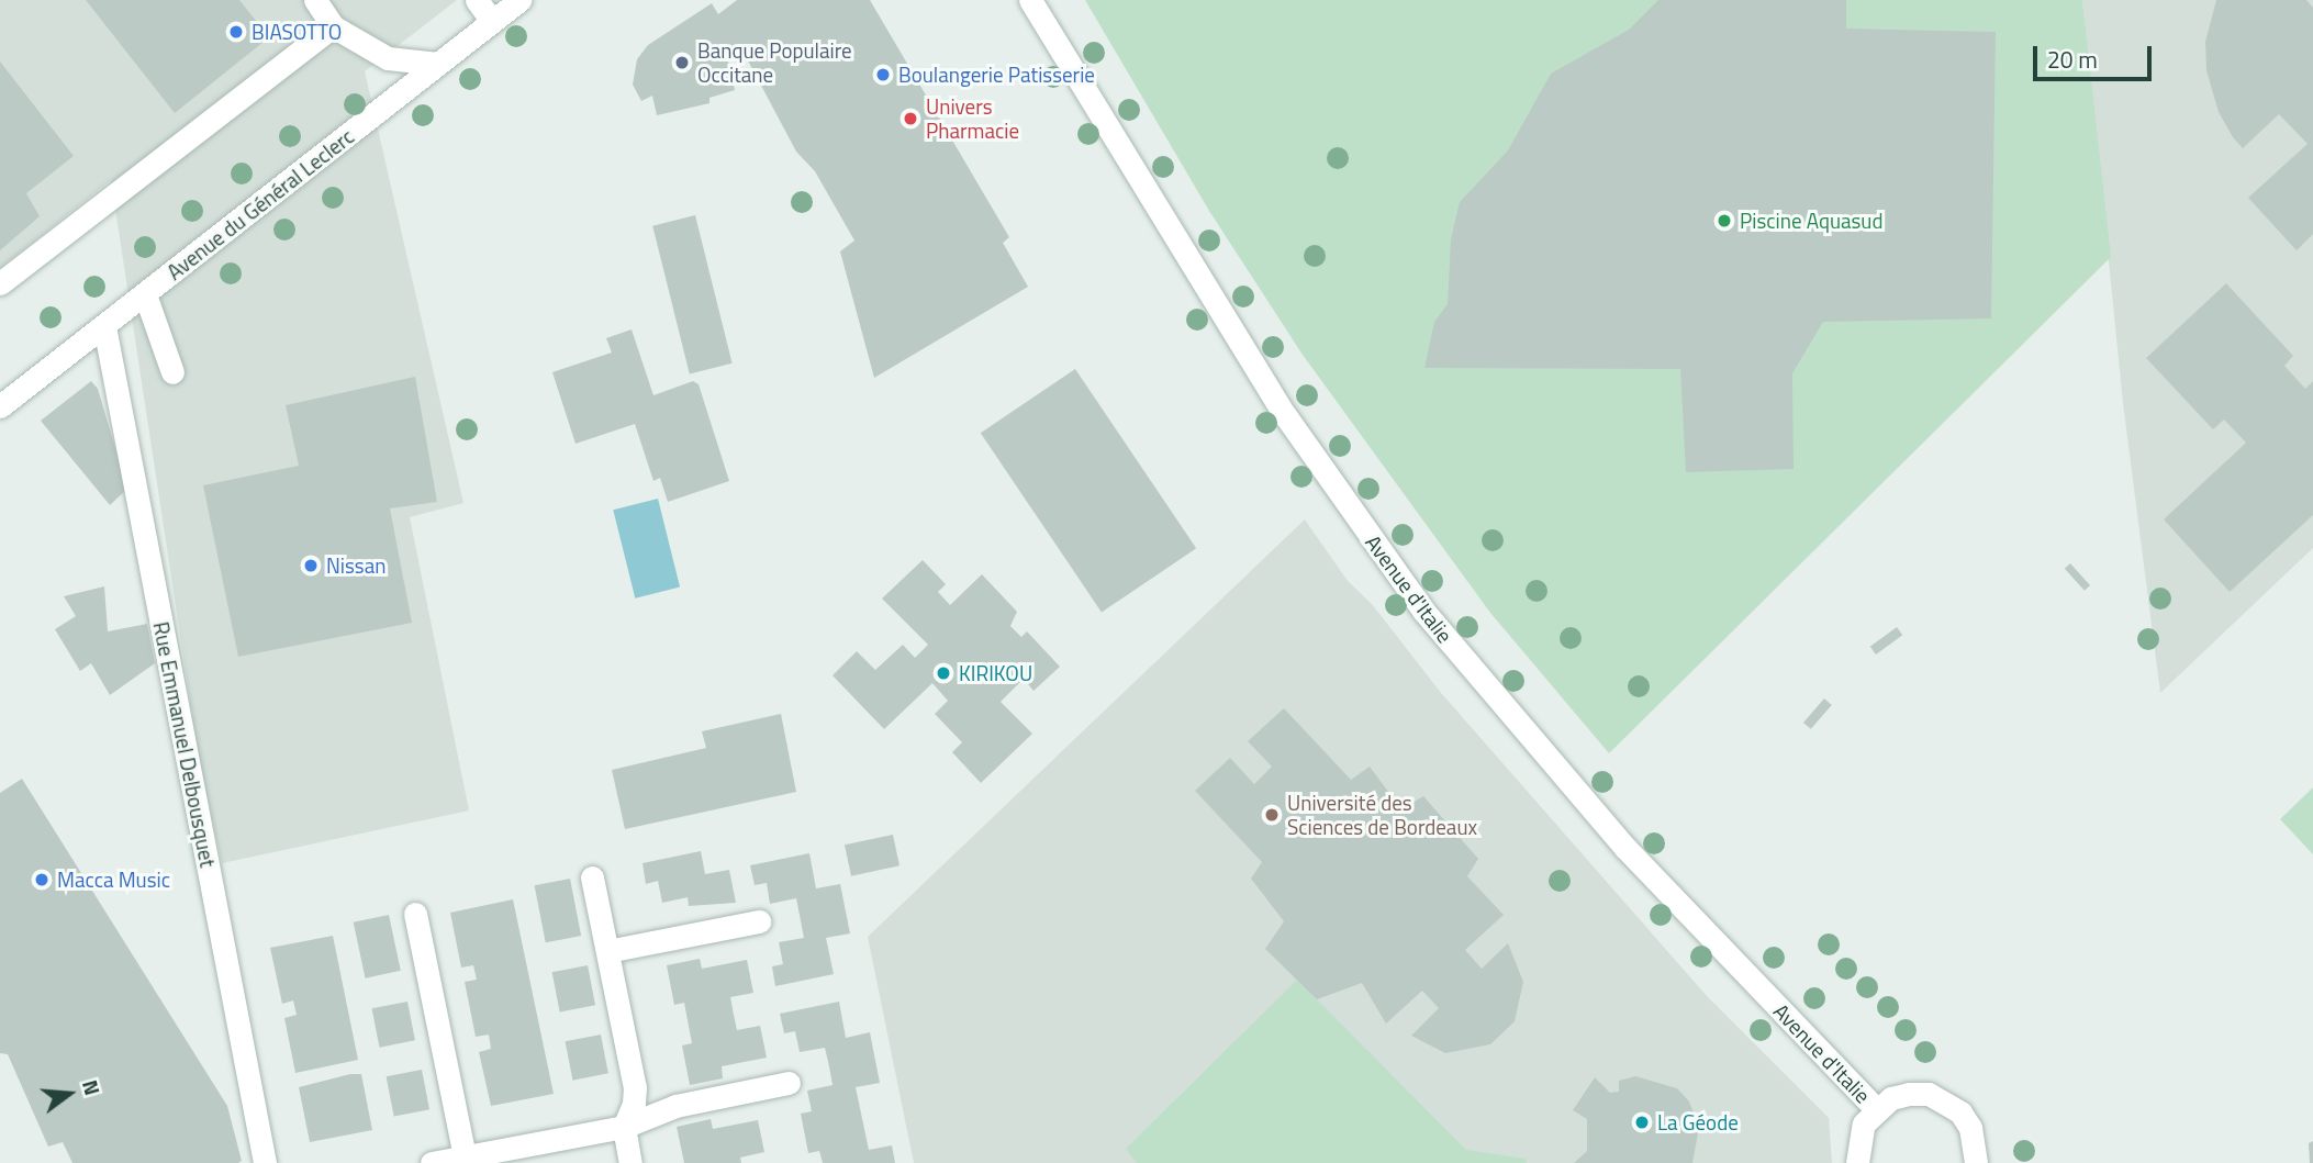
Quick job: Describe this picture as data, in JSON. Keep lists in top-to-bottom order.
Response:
{
  "streets": {
    "street": ["Avenue du Général Leclerc", "Avenue d'Italie", "Rue Emmanuel Delbousquet"]
  },
  "crossings": [
    ["Avenue du Général Leclerc", "Rue Emmanuel Delbousquet"]
  ],
  "places": [
    "BIASOTTO",
    "Banque Populaire Occitane",
    "Boulangerie Patisserie",
    "Univers Pharmacie",
    "Piscine Aquasud",
    "Nissan",
    "KIRIKOU",
    "Université des Sciences de Bordeaux",
    "Macca Music",
    "La Géode"
  ],
  "scale_bar": "20 m",
  "north": "right"
}
